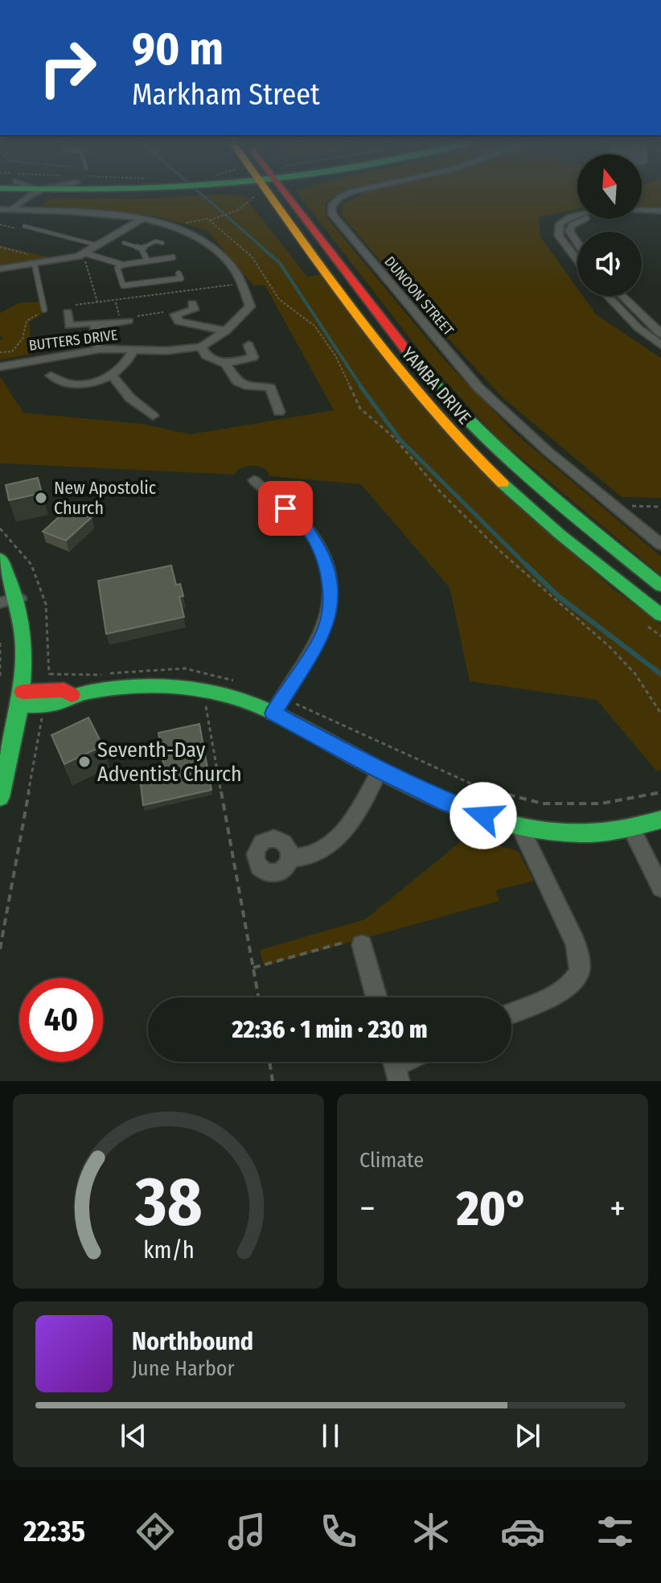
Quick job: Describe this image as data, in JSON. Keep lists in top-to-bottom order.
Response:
{
  "streets": {
    "main road": ["YAMBA DRIVE"],
    "street": ["DUNOON STREET", "BUTTERS DRIVE"]
  },
  "places": ["New Apostolic Church", "Seventh-Day Adventist Church"],
  "north": "top",
  "page": {
    "turn": ["90 m", "Markham Street"],
    "limit": "40",
    "trip": "22:36 · 1 min · 230 m",
    "tile": "Climate",
    "heat": ["−", "20°", "+"],
    "song": ["Northbound", "June Harbor"],
    "tabs": "22:35",
    "gauge": ["38", "km/h"]
  }
}
